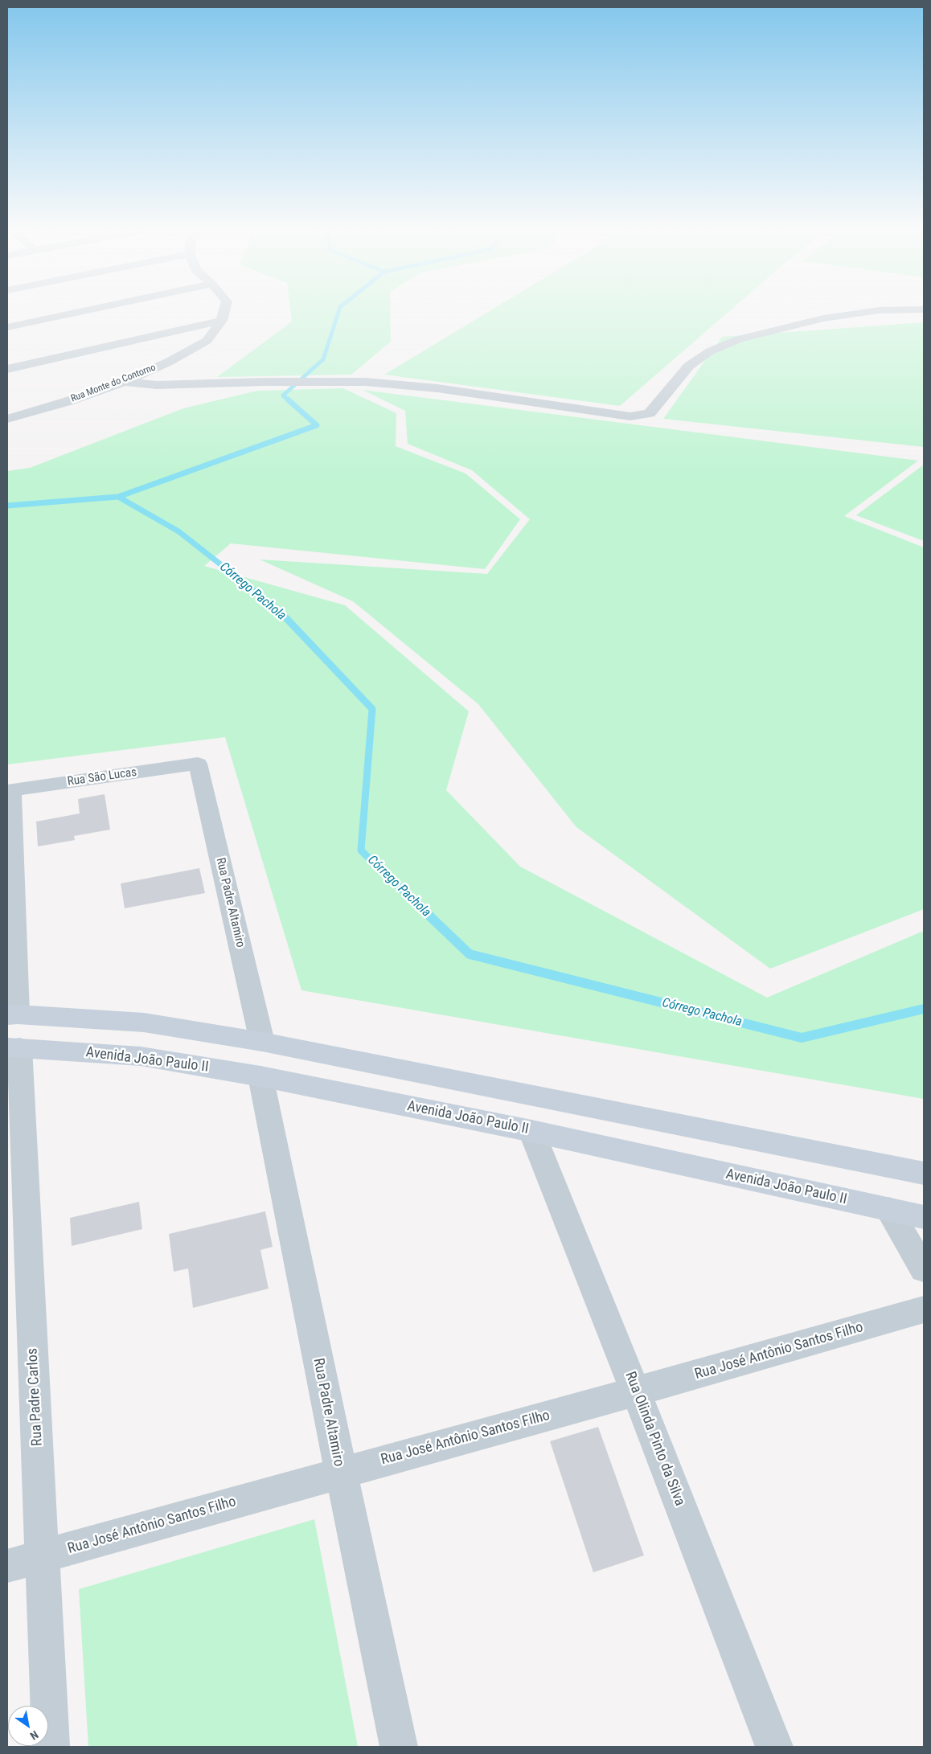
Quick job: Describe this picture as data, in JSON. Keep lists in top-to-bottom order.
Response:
{
  "streets": {
    "street": [
      "Rua Monte do Contorno",
      "Rua São Lucas",
      "Rua Padre Altamiro",
      "Avenida João Paulo II",
      "Rua José Antônio Santos Filho",
      "Rua Padre Carlos",
      "Rua Olinda Pinto da Silva"
    ]
  },
  "crossings": [
    ["Rua São Lucas", "Rua Padre Altamiro"],
    ["Rua Padre Altamiro", "Avenida João Paulo II"],
    ["Rua Padre Altamiro", "Rua José Antônio Santos Filho"],
    ["Avenida João Paulo II", "Rua Padre Carlos"],
    ["Avenida João Paulo II", "Rua Olinda Pinto da Silva"],
    ["Rua José Antônio Santos Filho", "Rua Padre Carlos"],
    ["Rua José Antônio Santos Filho", "Rua Olinda Pinto da Silva"]
  ],
  "water": ["Córrego Pachola"],
  "north": "bottom right"
}
